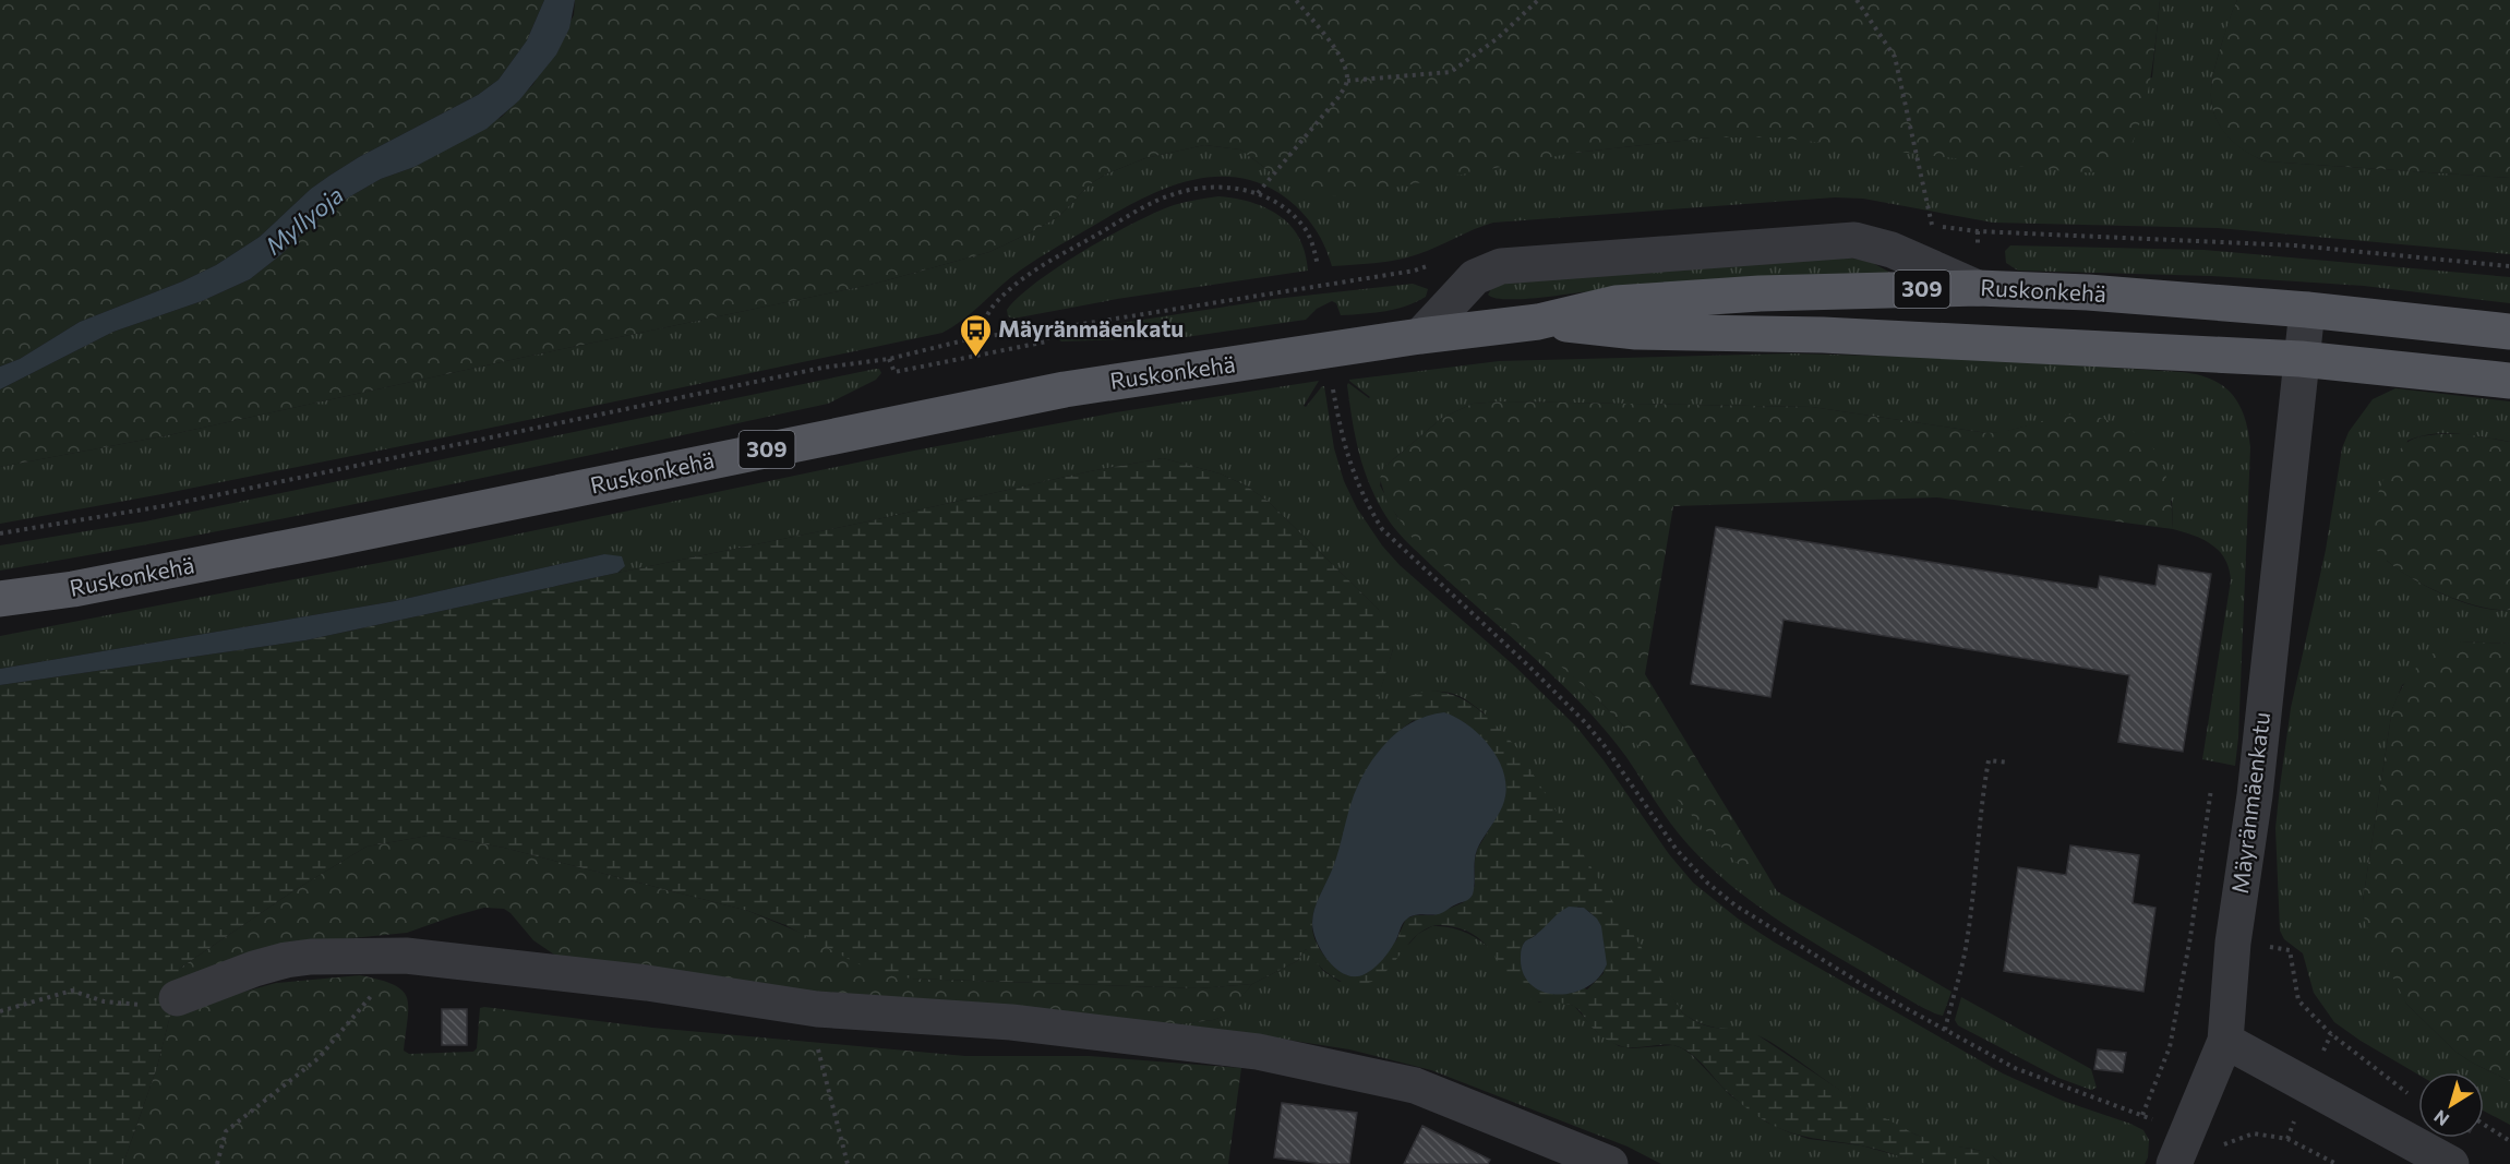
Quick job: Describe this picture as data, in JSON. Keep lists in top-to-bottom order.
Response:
{
  "streets": {
    "main road": ["309", "Ruskonkehä"],
    "street": ["Mäyränmäenkatu"]
  },
  "crossings": [
    ["Ruskonkehä", "Mäyränmäenkatu"]
  ],
  "water": ["Myllyoja"],
  "places": {
    "bus stop": ["Mäyränmäenkatu"]
  },
  "north": "bottom left"
}
